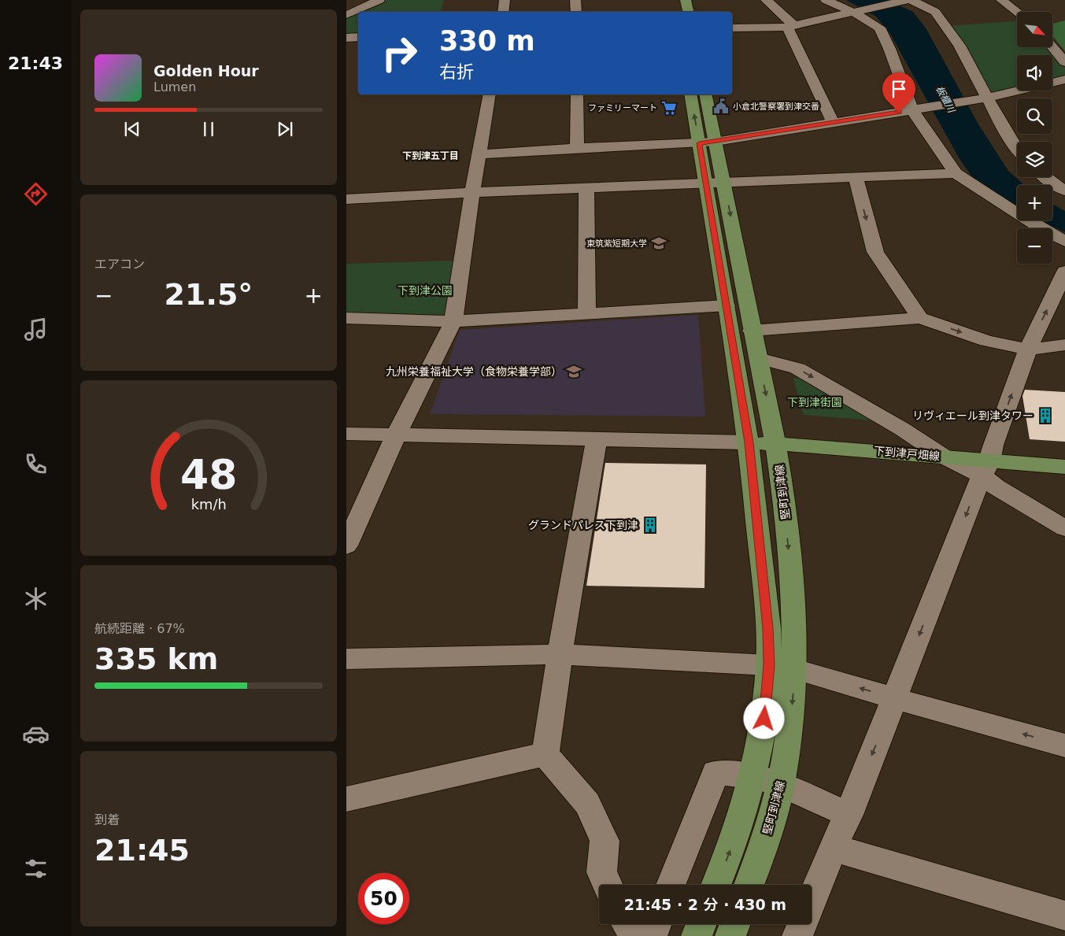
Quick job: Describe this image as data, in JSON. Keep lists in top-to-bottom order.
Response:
{
  "streets": {
    "main road": ["下到津戸畑線", "堅町到津線"]
  },
  "crossings": [
    ["下到津戸畑線", "堅町到津線"]
  ],
  "districts": ["下到津五丁目"],
  "water": ["板櫃川"],
  "parks": ["下到津公園", "下到津街園"],
  "places": {
    "public building": ["小倉北警察署到津交番"],
    "supermarket": ["ファミリーマート"],
    "school or university": ["東筑紫短期大学", "九州栄養福祉大学（食物栄養学部）"],
    "building": ["リヴィエール到津タワー", "グランドパレス下到津"]
  },
  "north": "bottom right",
  "page": {
    "tabs": "21:43",
    "map_buttons": ["+", "−"],
    "turn": ["330 m", "右折"],
    "song": ["Golden Hour", "Lumen"],
    "tile": [
      "エアコン",
      ["航続距離 · 67%", "335 km"],
      ["到着", "21:45"]
    ],
    "heat": ["−", "21.5°", "+"],
    "limit": "50",
    "trip": "21:45 · 2 分 · 430 m",
    "gauge": ["48", "km/h"]
  }
}
